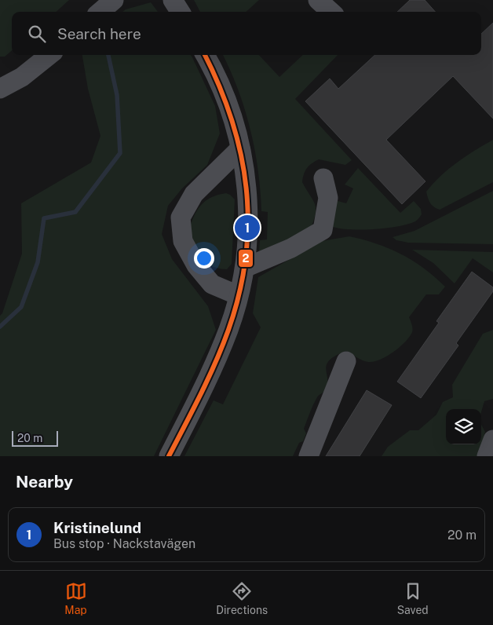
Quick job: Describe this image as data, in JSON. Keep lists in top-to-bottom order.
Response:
{
  "lines": ["transit line 2"],
  "scale_bar": "20 m",
  "page": {
    "search": "Search here",
    "pins": "1",
    "scale": "20 m",
    "heading": "Nearby",
    "list": [
      {
        "mark": "1",
        "name": "Kristinelund",
        "note": "Bus stop · Nackstavägen",
        "value": "20 m"
      }
    ],
    "nav": ["Map", "Directions", "Saved"]
  }
}
